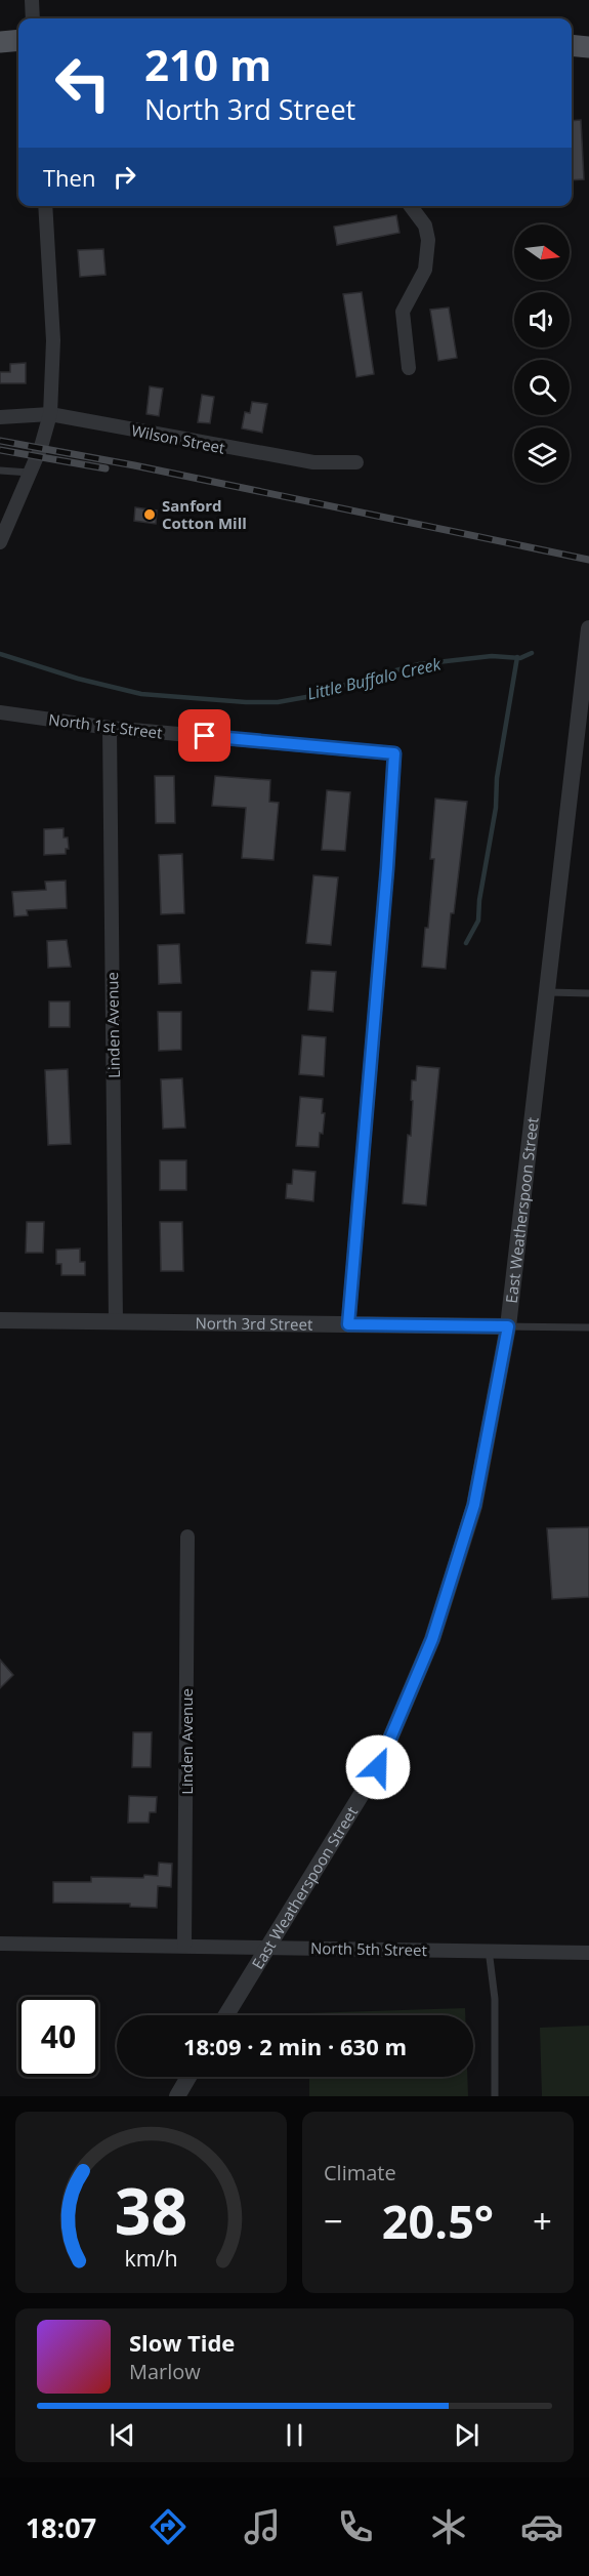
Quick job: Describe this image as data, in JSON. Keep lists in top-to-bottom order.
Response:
{
  "streets": {
    "street": [
      "Wilson Street",
      "North 1st Street",
      "Linden Avenue",
      "East Weatherspoon Street",
      "North 3rd Street",
      "North 5th Street"
    ]
  },
  "crossings": [
    ["North 1st Street", "Linden Avenue"],
    ["North 1st Street", "North 3rd Street"],
    ["Linden Avenue", "North 3rd Street"],
    ["Linden Avenue", "North 5th Street"],
    ["East Weatherspoon Street", "North 3rd Street"],
    ["East Weatherspoon Street", "North 5th Street"]
  ],
  "water": ["Little Buffalo Creek"],
  "places": ["Sanford Cotton Mill"],
  "north": "right",
  "page": {
    "turn": ["210 m", "North 3rd Street"],
    "then": "Then",
    "limit": "40",
    "trip": "18:09 · 2 min · 630 m",
    "tile": "Climate",
    "heat": ["−", "20.5°", "+"],
    "song": ["Slow Tide", "Marlow"],
    "tabs": "18:07",
    "gauge": ["38", "km/h"]
  }
}
